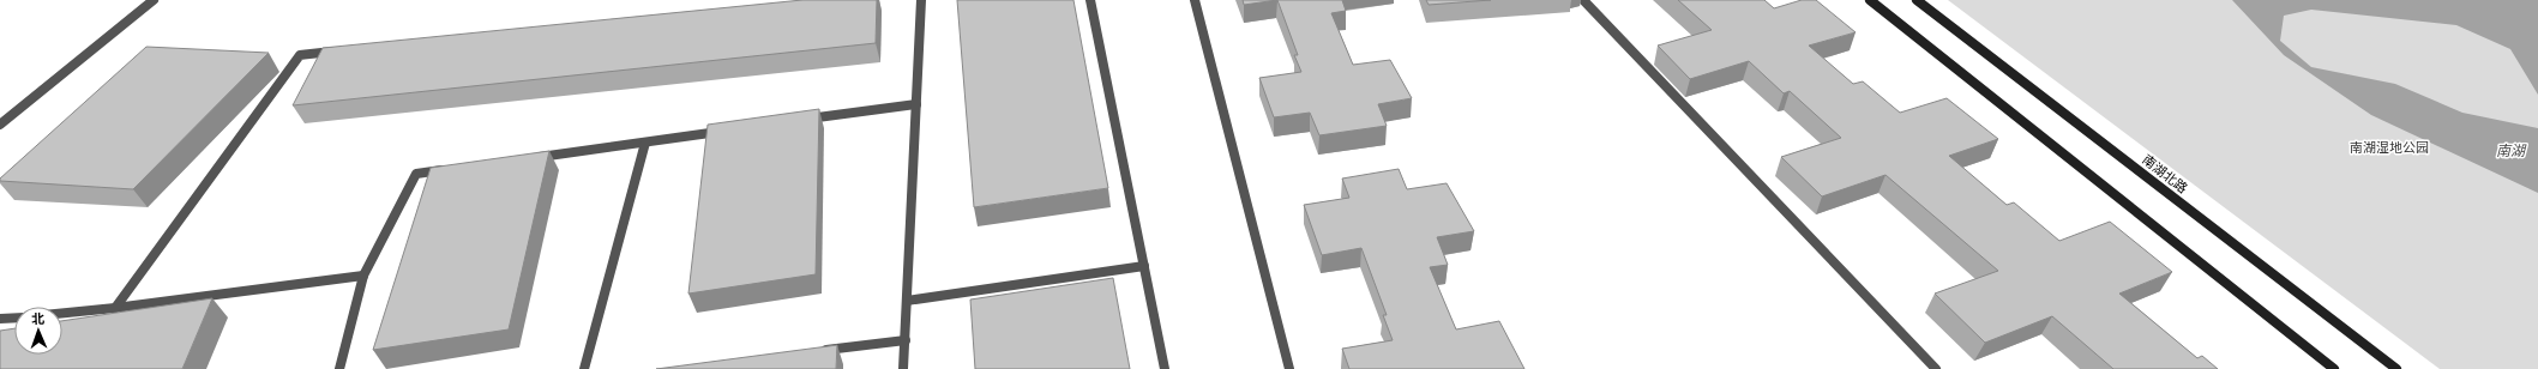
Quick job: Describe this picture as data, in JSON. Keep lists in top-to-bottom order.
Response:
{
  "streets": {
    "main road": ["南湖北路"]
  },
  "water": ["南湖"],
  "parks": ["南湖湿地公园"],
  "north": "top"
}
